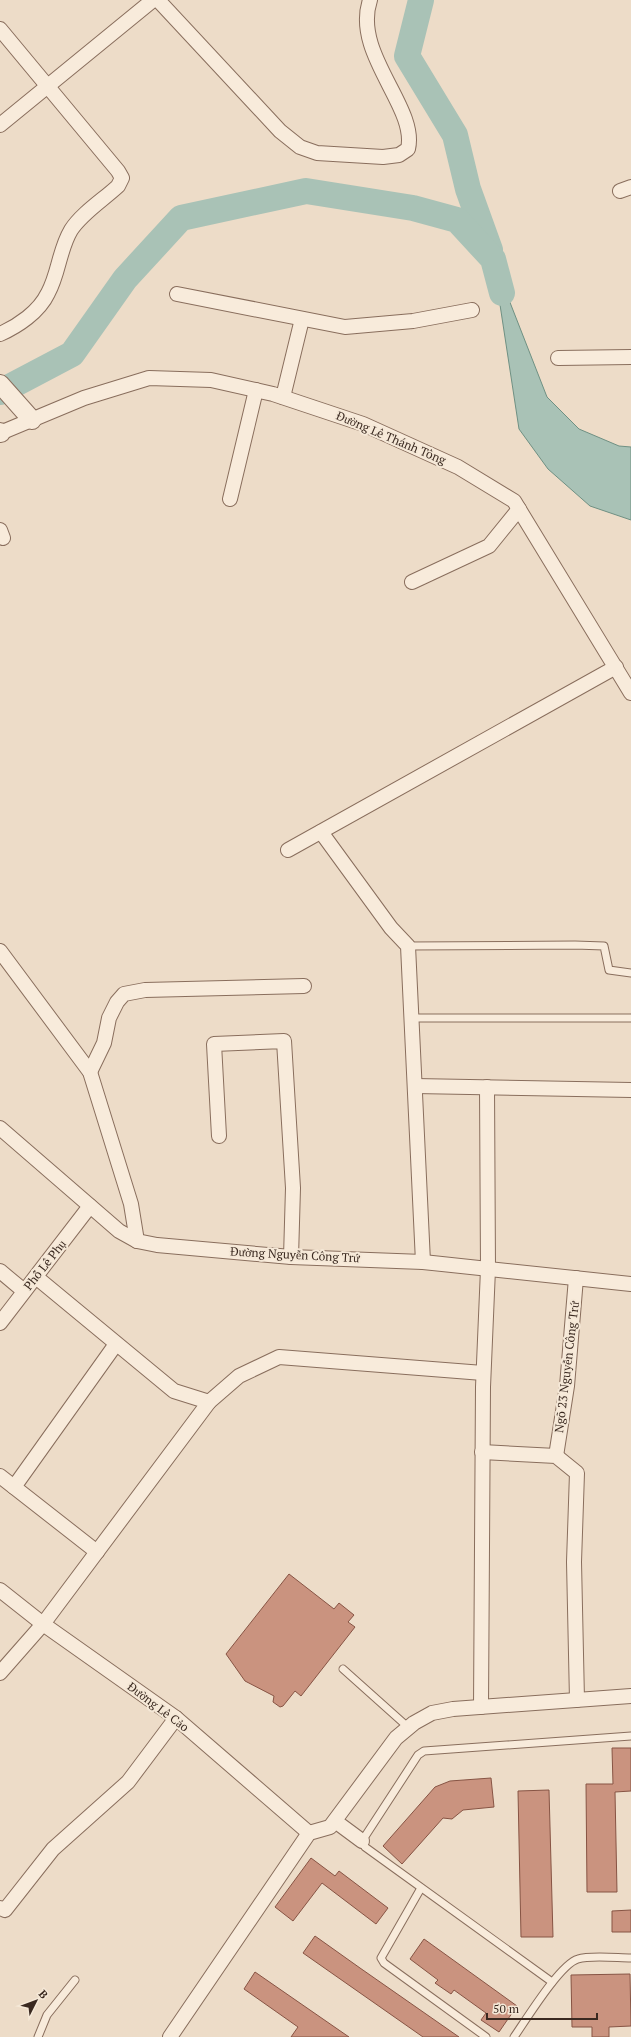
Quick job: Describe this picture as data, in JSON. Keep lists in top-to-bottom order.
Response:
{
  "streets": {
    "street": [
      "Đường Lê Thánh Tông",
      "Đường Nguyễn Công Trứ",
      "Phố Lê Phụ",
      "Ngõ 23 Nguyễn Công Trứ",
      "Đường Lê Cảo"
    ]
  },
  "crossings": [
    ["Đường Nguyễn Công Trứ", "Phố Lê Phụ"],
    ["Đường Nguyễn Công Trứ", "Ngõ 23 Nguyễn Công Trứ"]
  ],
  "scale_bar": "50 m",
  "north": "top right"
}
